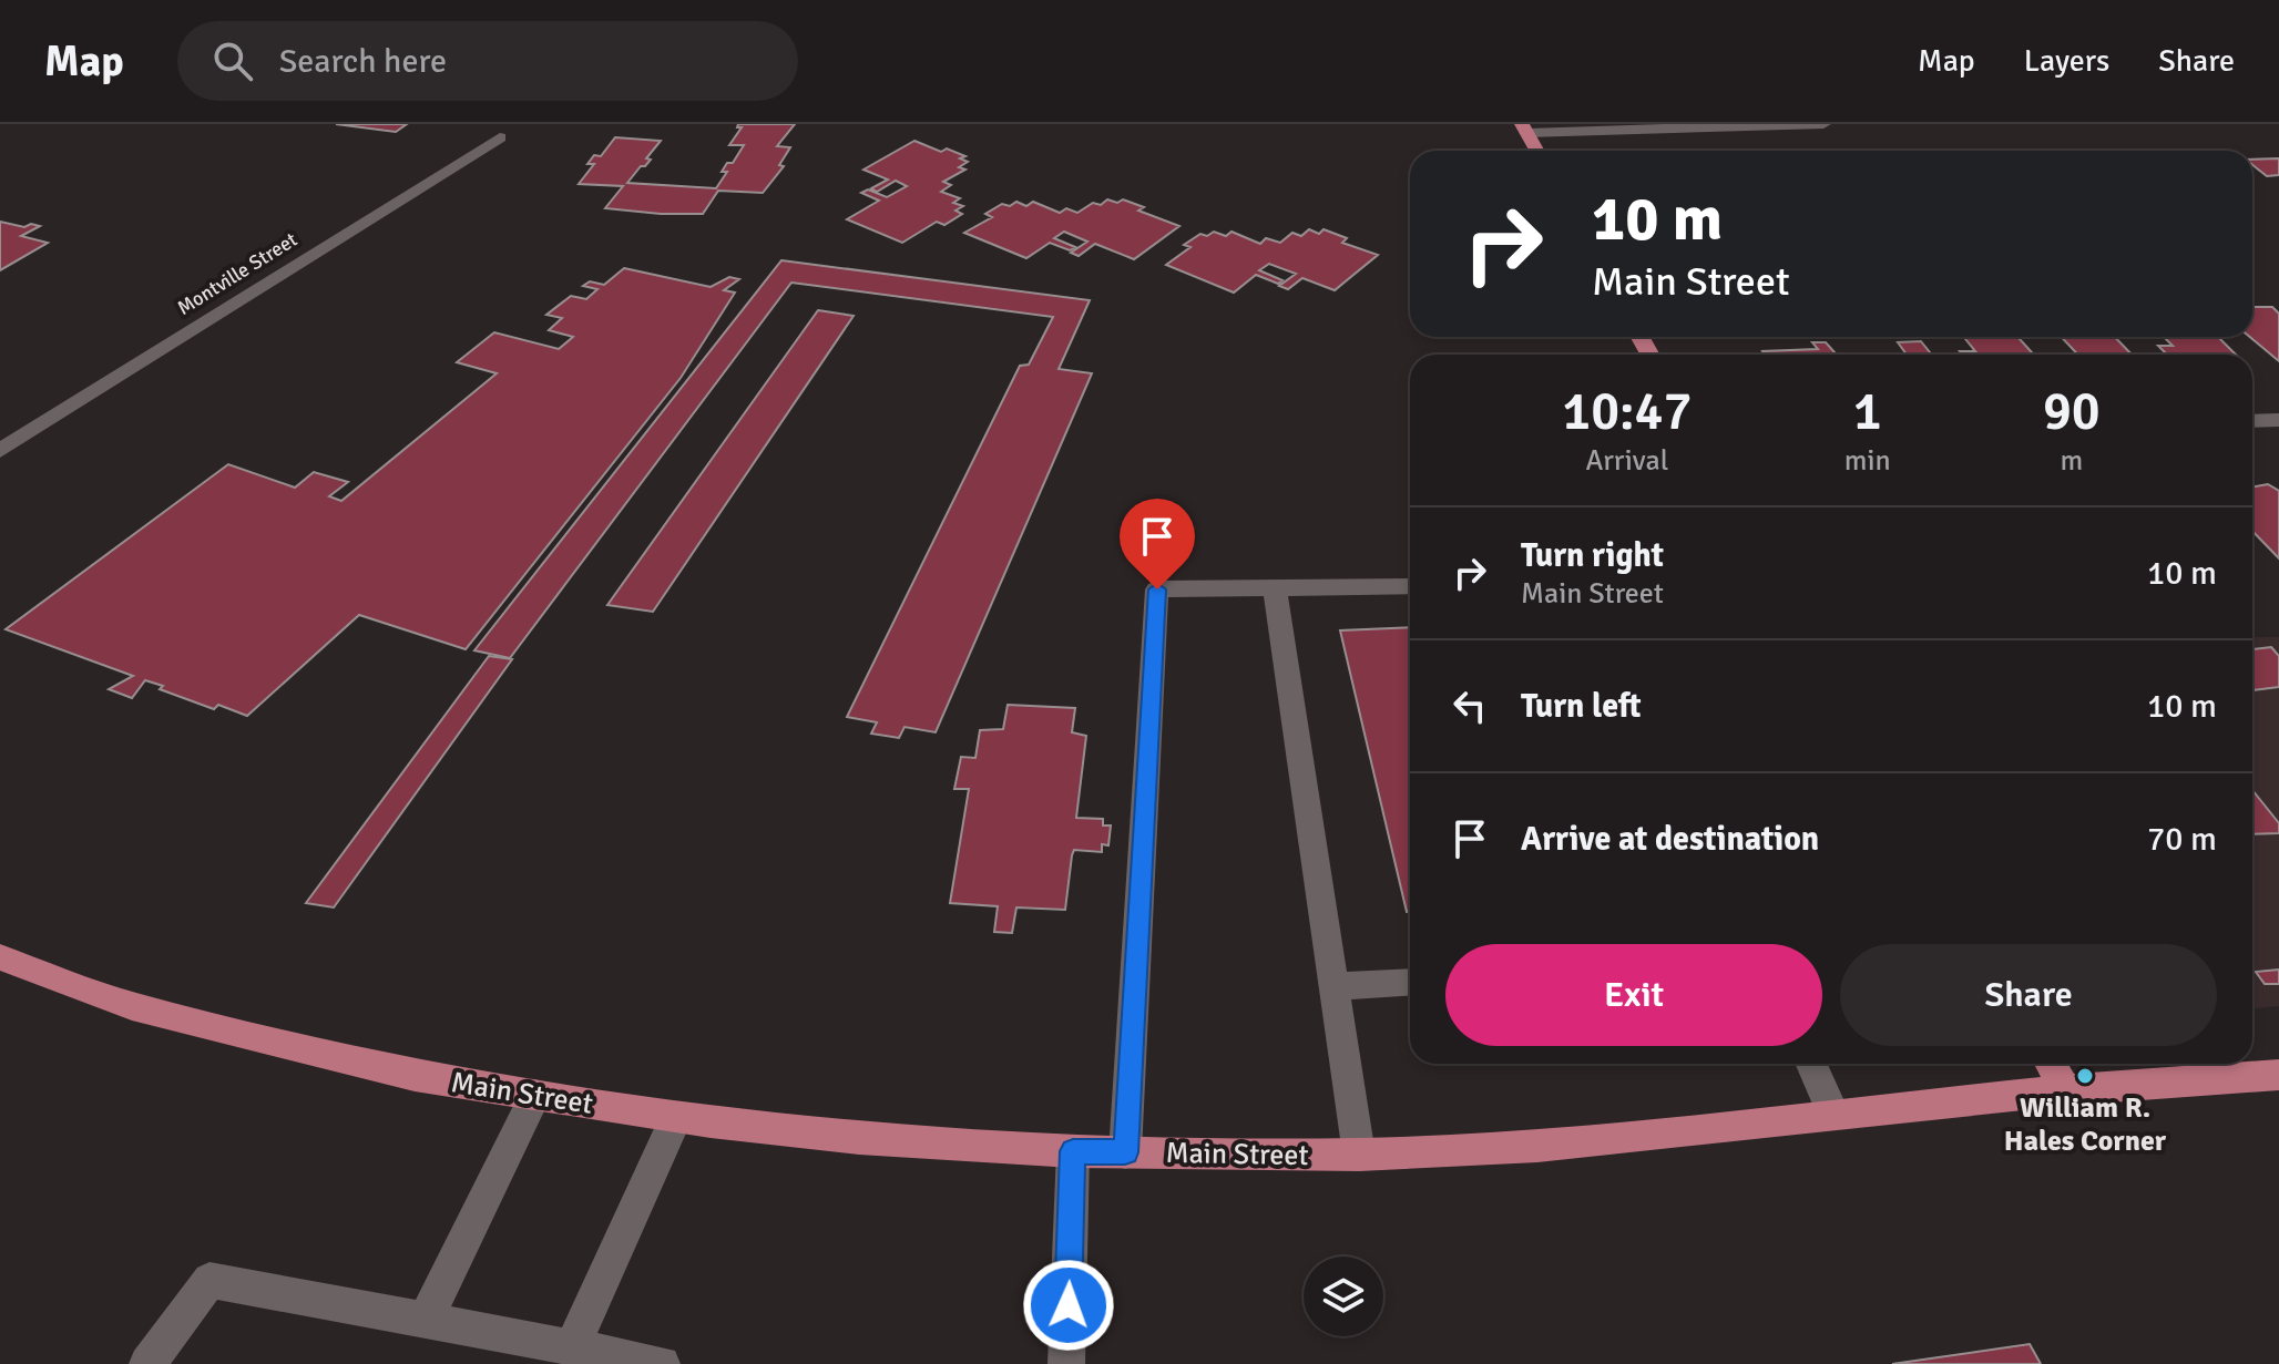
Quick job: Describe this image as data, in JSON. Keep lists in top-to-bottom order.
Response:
{
  "streets": {
    "main road": ["Main Street"],
    "street": ["Montville Street"]
  },
  "places": ["William R. Hales Corner"],
  "page": {
    "header": "Map",
    "search": "Search here",
    "nav": ["Map", "Layers", "Share"],
    "turn": ["10 m", "Main Street"],
    "eta": [
      "10:47",
      "Arrival",
      "1",
      "min",
      "90",
      "m"
    ],
    "list": [
      {
        "name": "Turn right",
        "note": "Main Street",
        "value": "10 m"
      },
      {
        "name": "Turn left",
        "value": "10 m"
      },
      {
        "name": "Arrive at destination",
        "value": "70 m"
      }
    ],
    "buttons": ["Exit", "Share"]
  }
}
